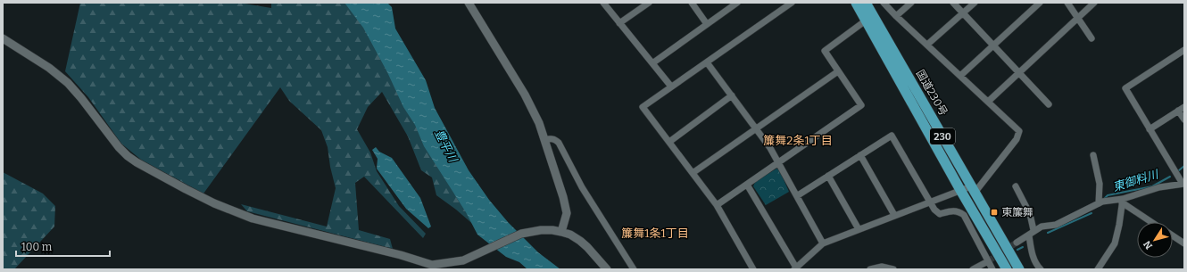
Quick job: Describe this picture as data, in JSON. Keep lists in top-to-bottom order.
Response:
{
  "streets": {
    "highway": ["国道230号", "230"]
  },
  "districts": ["簾舞2条1丁目", "簾舞1条1丁目"],
  "water": ["豊平川", "東御料川"],
  "places": {
    "transit": ["東簾舞"]
  },
  "scale_bar": "100 m",
  "north": "bottom left"
}
